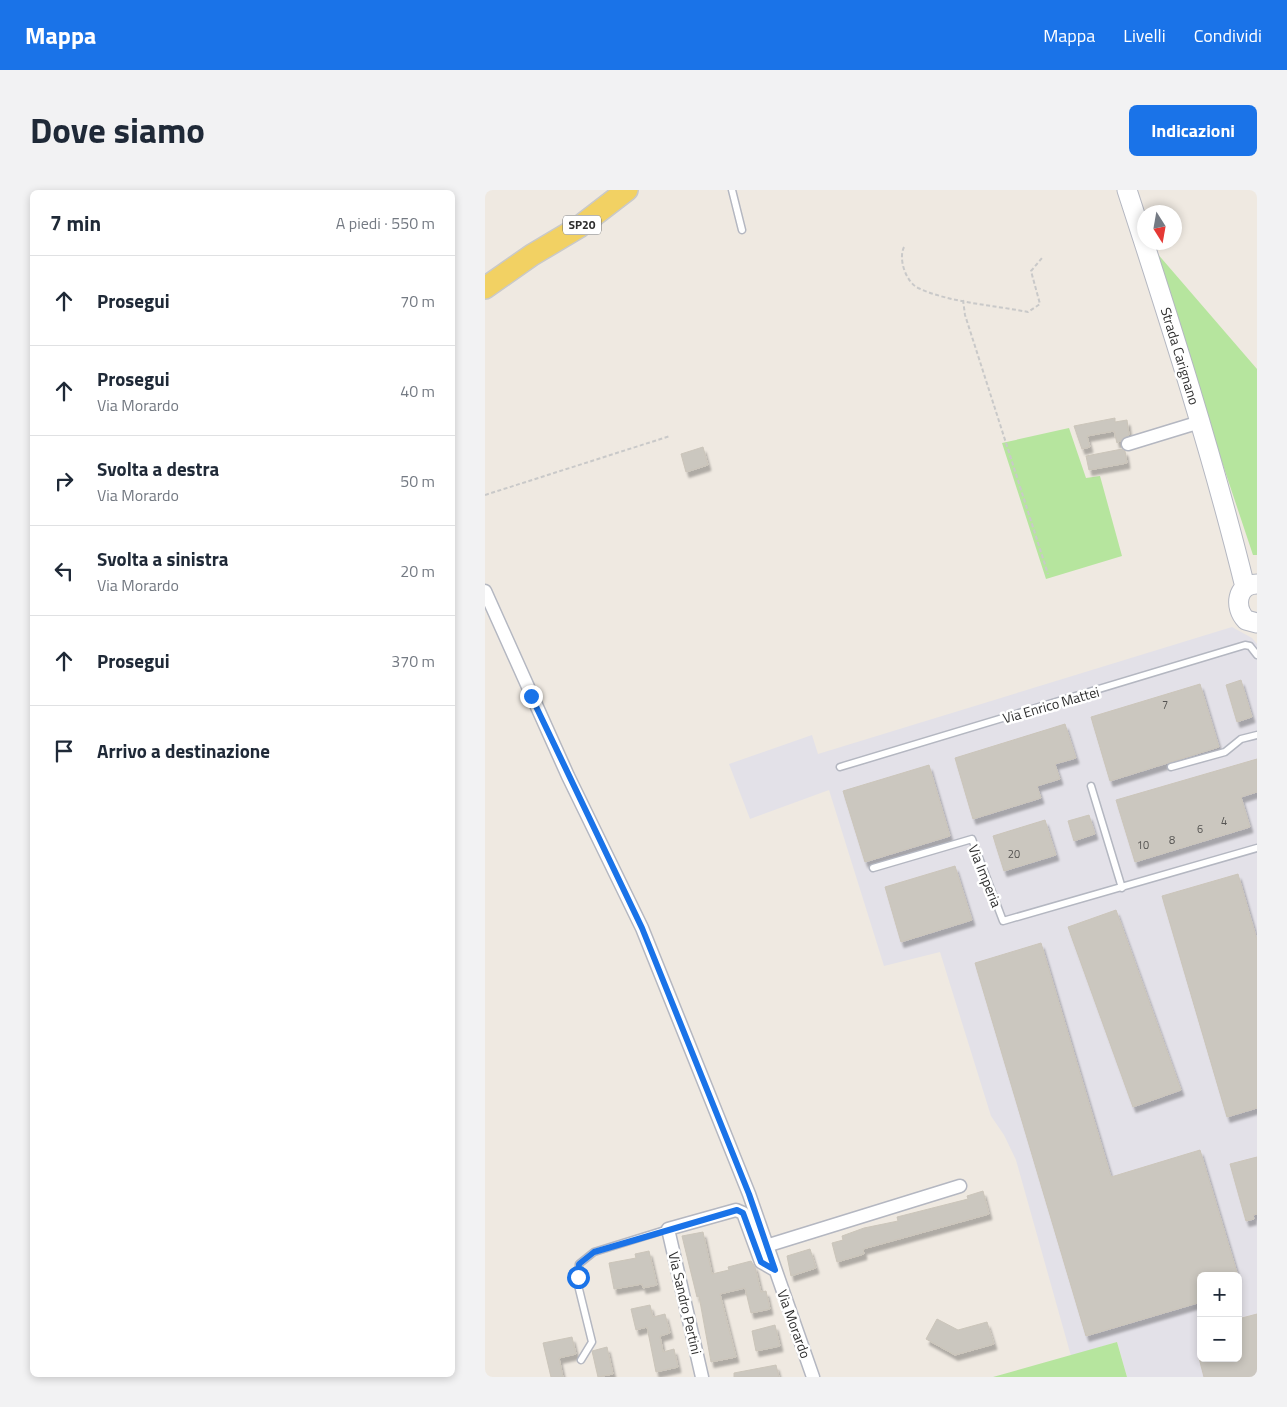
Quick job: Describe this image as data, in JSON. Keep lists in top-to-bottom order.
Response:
{
  "streets": {
    "main road": ["SP20"],
    "street": ["Strada Carignano", "Via Sandro Pertini", "Via Morardo"],
    "lane": ["Via Enrico Mattei", "Via Imperia"]
  },
  "crossings": [
    ["Via Sandro Pertini", "Via Morardo"]
  ],
  "house_numbers": [
    "7",
    "4",
    "6",
    "8",
    "10",
    "20"
  ],
  "north": "bottom",
  "page": {
    "header": "Mappa",
    "nav": ["Mappa", "Livelli", "Condividi"],
    "title": "Dove siamo",
    "buttons": "Indicazioni",
    "heading": ["7 min", "A piedi · 550 m"],
    "list": [
      ["Prosegui", "70 m"],
      ["Prosegui", "Via Morardo", "40 m"],
      ["Svolta a destra", "Via Morardo", "50 m"],
      ["Svolta a sinistra", "Via Morardo", "20 m"],
      ["Prosegui", "370 m"],
      "Arrivo a destinazione"
    ],
    "map_buttons": ["+", "−"]
  }
}
